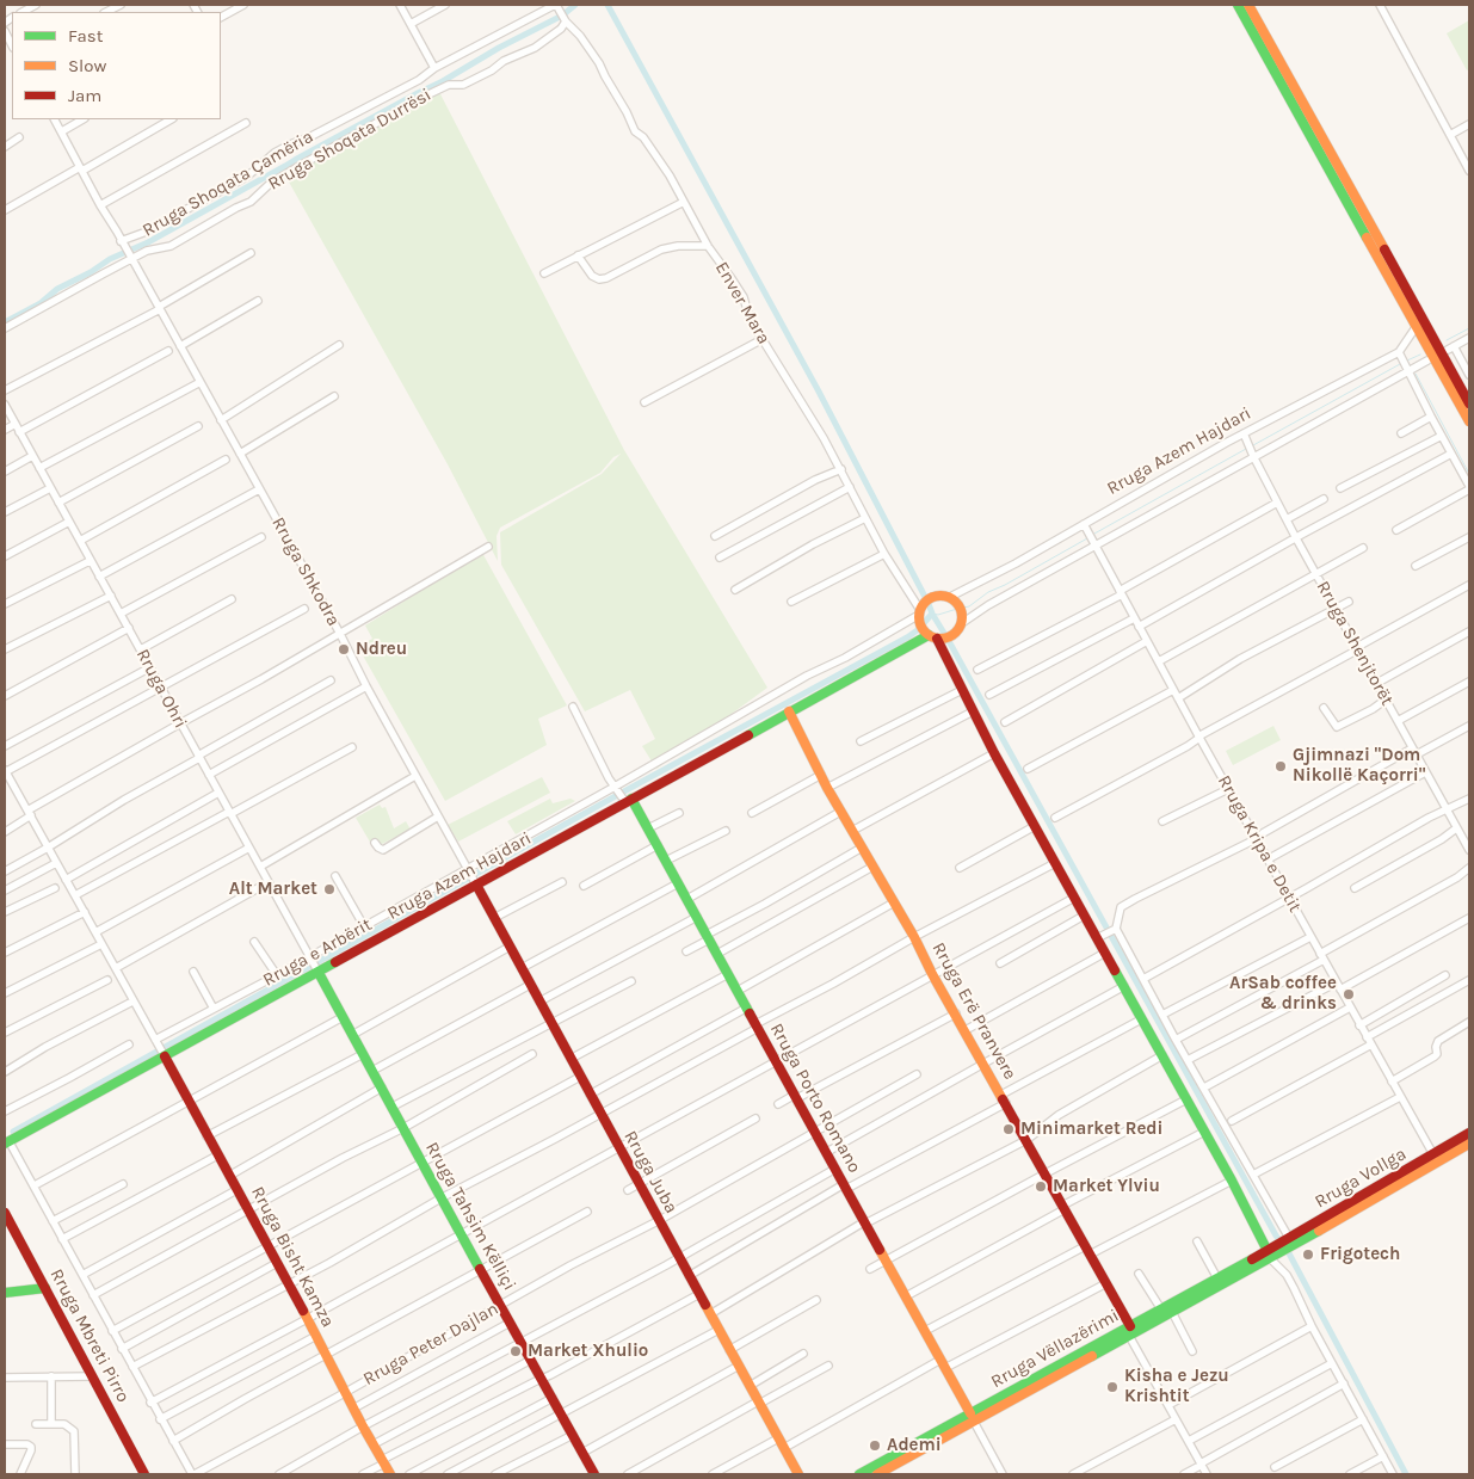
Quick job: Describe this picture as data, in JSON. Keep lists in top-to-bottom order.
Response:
{
  "streets": {
    "street": [
      "Rruga Shoqata Durrësi",
      "Rruga Shoqata Çamëria",
      "Enver Mara",
      "Rruga Azem Hajdari",
      "Rruga Shkodra",
      "Rruga Shenjtorët",
      "Rruga Ohri",
      "Rruga Kripa e Detit",
      "Rruga e Arbërit",
      "Rruga Erë Pranvere",
      "Rruga Porto Romano",
      "Rruga Juba",
      "Rruga Vollga",
      "Rruga Tahsim Këlliçi",
      "Rruga Bisht Kamza",
      "Rruga Mbreti Pirro",
      "Rruga Peter Dajlan",
      "Rruga Vëllazërimi"
    ]
  },
  "crossings": [
    ["Rruga Shoqata Durrësi", "Enver Mara"],
    ["Rruga Shoqata Durrësi", "Rruga Shkodra"],
    ["Rruga Shoqata Çamëria", "Enver Mara"],
    ["Rruga Shoqata Çamëria", "Rruga Shkodra"],
    ["Enver Mara", "Rruga Azem Hajdari"],
    ["Enver Mara", "Rruga e Arbërit"],
    ["Rruga Azem Hajdari", "Rruga Shkodra"],
    ["Rruga Azem Hajdari", "Rruga Shenjtorët"],
    ["Rruga Azem Hajdari", "Rruga Ohri"],
    ["Rruga Azem Hajdari", "Rruga Kripa e Detit"],
    ["Rruga Azem Hajdari", "Rruga e Arbërit"],
    ["Rruga Azem Hajdari", "Rruga Erë Pranvere"],
    ["Rruga Azem Hajdari", "Rruga Porto Romano"],
    ["Rruga Azem Hajdari", "Rruga Juba"],
    ["Rruga Azem Hajdari", "Rruga Tahsim Këlliçi"],
    ["Rruga Azem Hajdari", "Rruga Bisht Kamza"],
    ["Rruga Shkodra", "Rruga e Arbërit"],
    ["Rruga Shkodra", "Rruga Juba"],
    ["Rruga Ohri", "Rruga e Arbërit"],
    ["Rruga Ohri", "Rruga Tahsim Këlliçi"],
    ["Rruga Kripa e Detit", "Rruga Vollga"],
    ["Rruga e Arbërit", "Rruga Juba"],
    ["Rruga Erë Pranvere", "Rruga Vëllazërimi"],
    ["Rruga Porto Romano", "Rruga Peter Dajlan"],
    ["Rruga Porto Romano", "Rruga Vëllazërimi"],
    ["Rruga Juba", "Rruga Peter Dajlan"],
    ["Rruga Vollga", "Rruga Vëllazërimi"],
    ["Rruga Tahsim Këlliçi", "Rruga Peter Dajlan"],
    ["Rruga Bisht Kamza", "Rruga Peter Dajlan"]
  ],
  "places": [
    "Ndreu",
    "Gjimnazi \"Dom Nikollë Kaçorri\"",
    "Alt Market",
    "ArSab coffee & drinks",
    "Minimarket Redi",
    "Market Ylviu",
    "Frigotech",
    "Market Xhulio",
    "Kisha e Jezu Krishtit",
    "Ademi"
  ],
  "legend": ["Fast", "Slow", "Jam"]
}
